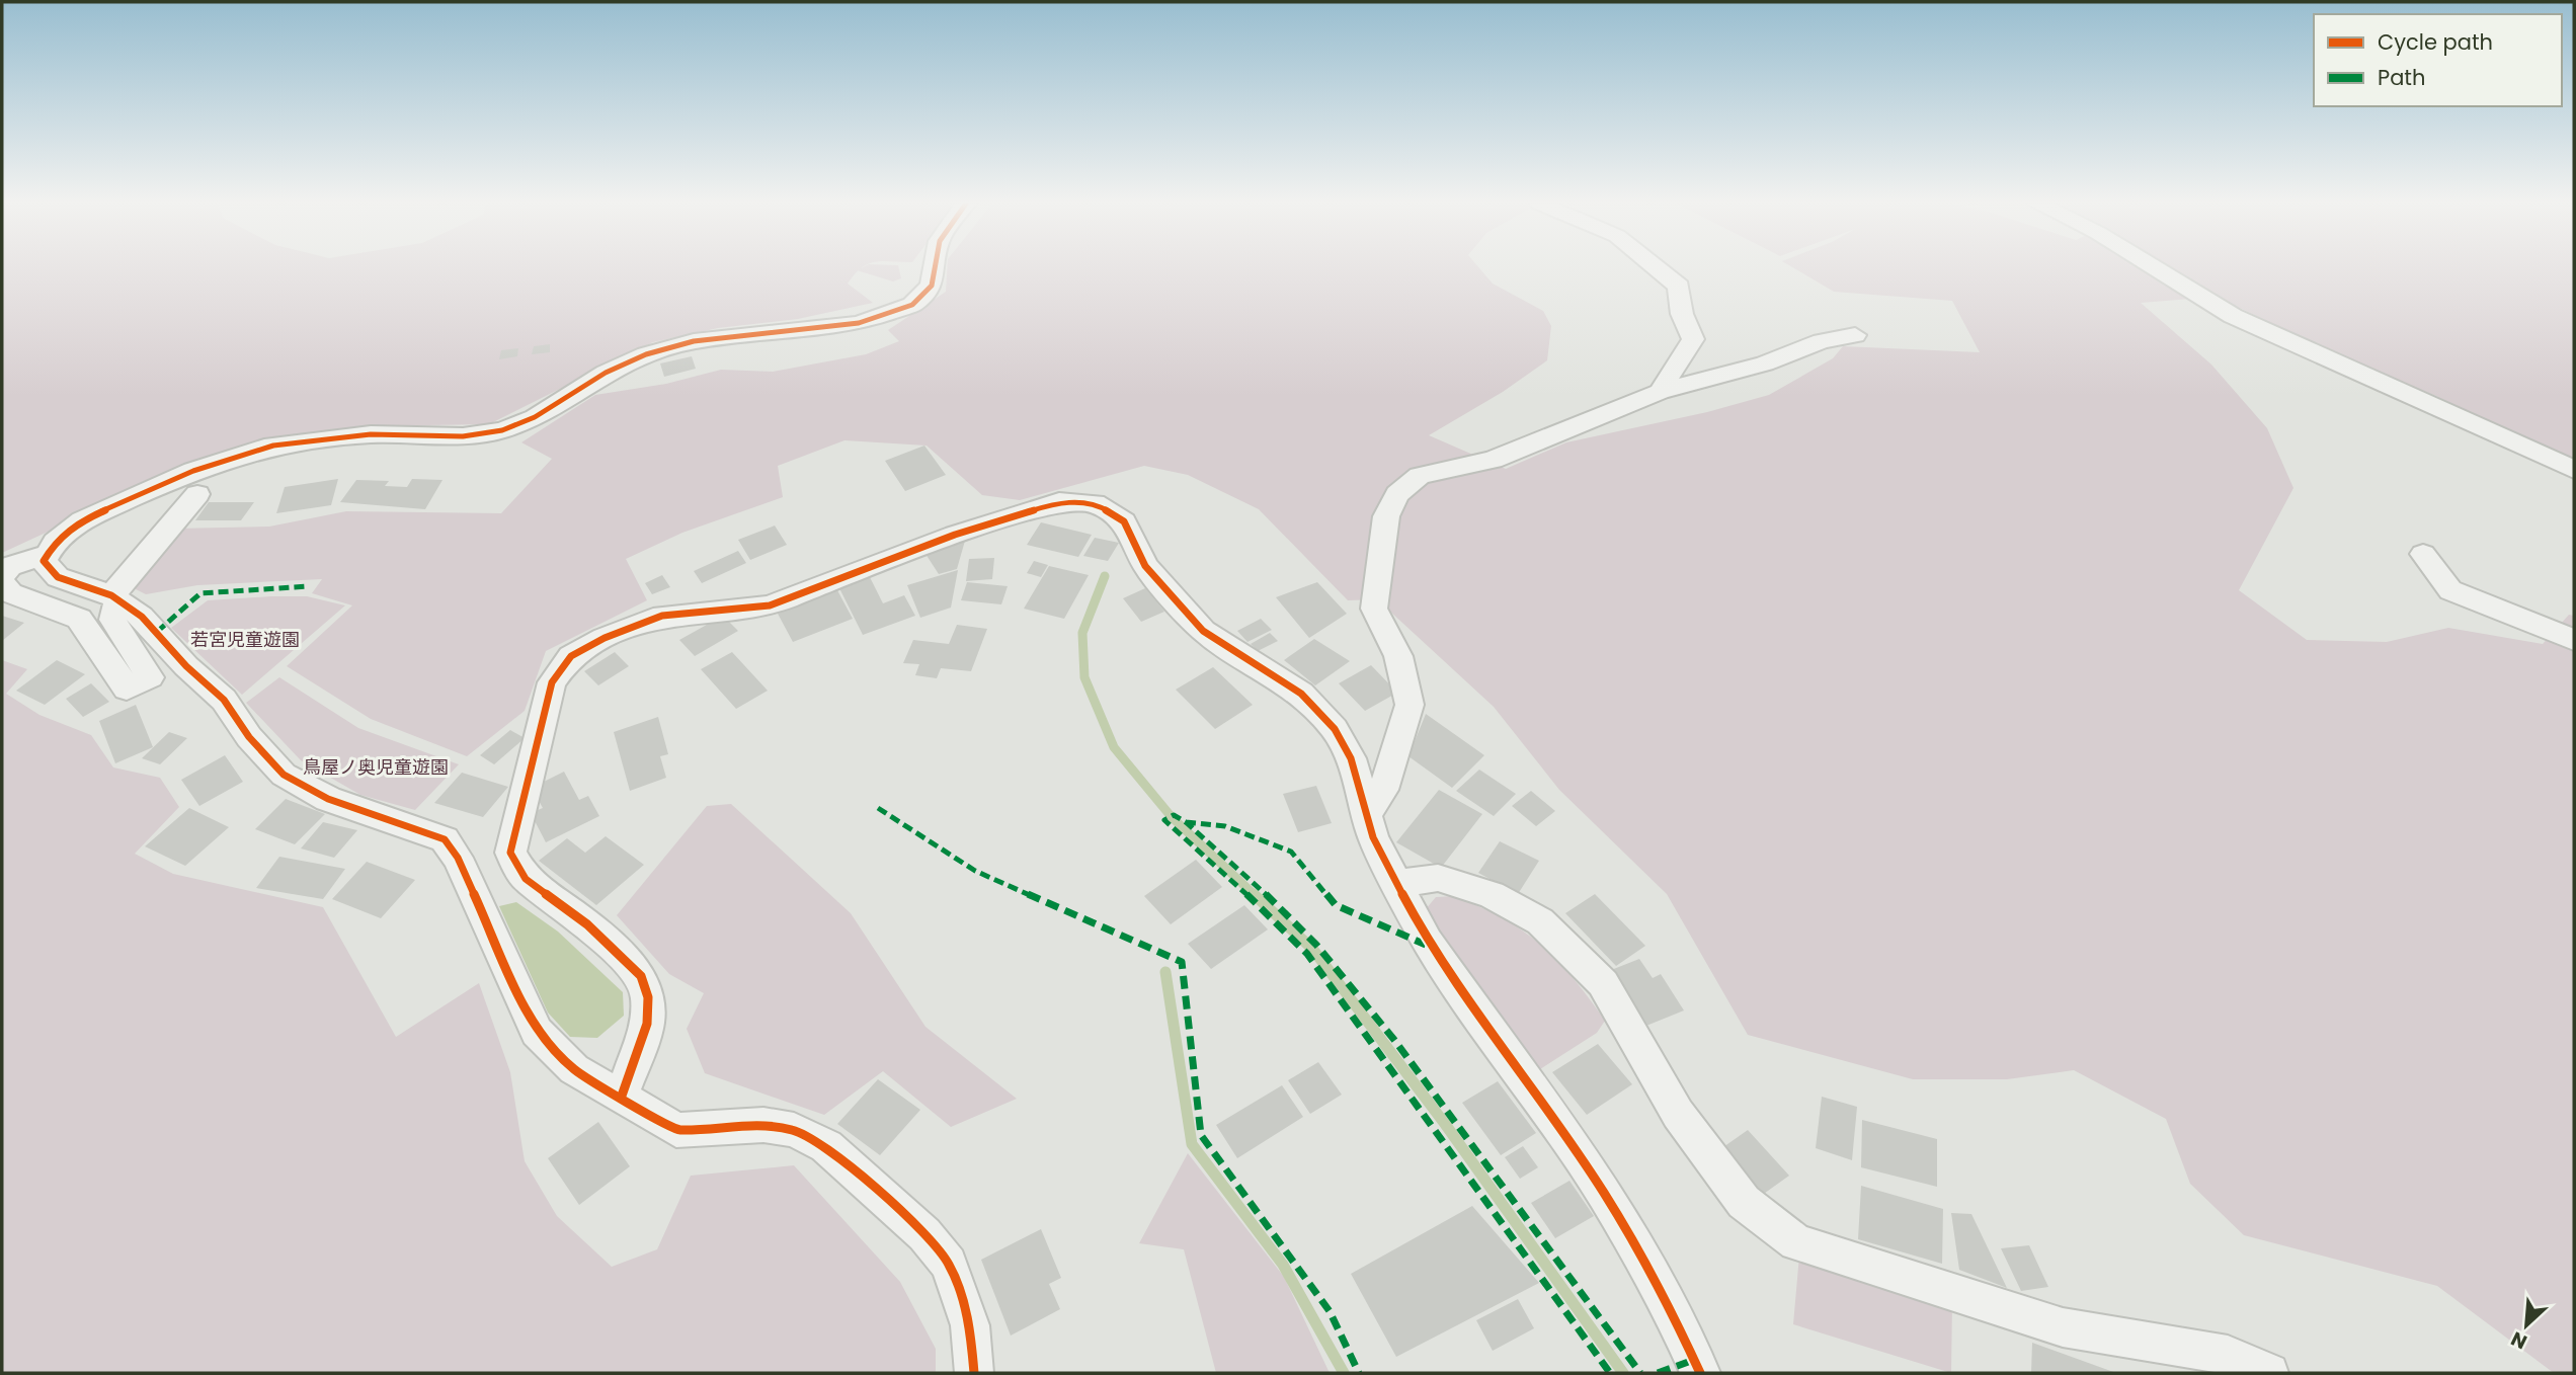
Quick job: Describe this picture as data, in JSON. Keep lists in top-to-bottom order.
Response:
{
  "parks": ["若宮児童遊園", "鳥屋ノ奥児童遊園"],
  "legend": ["Cycle path", "Path"],
  "north": "bottom left"
}
